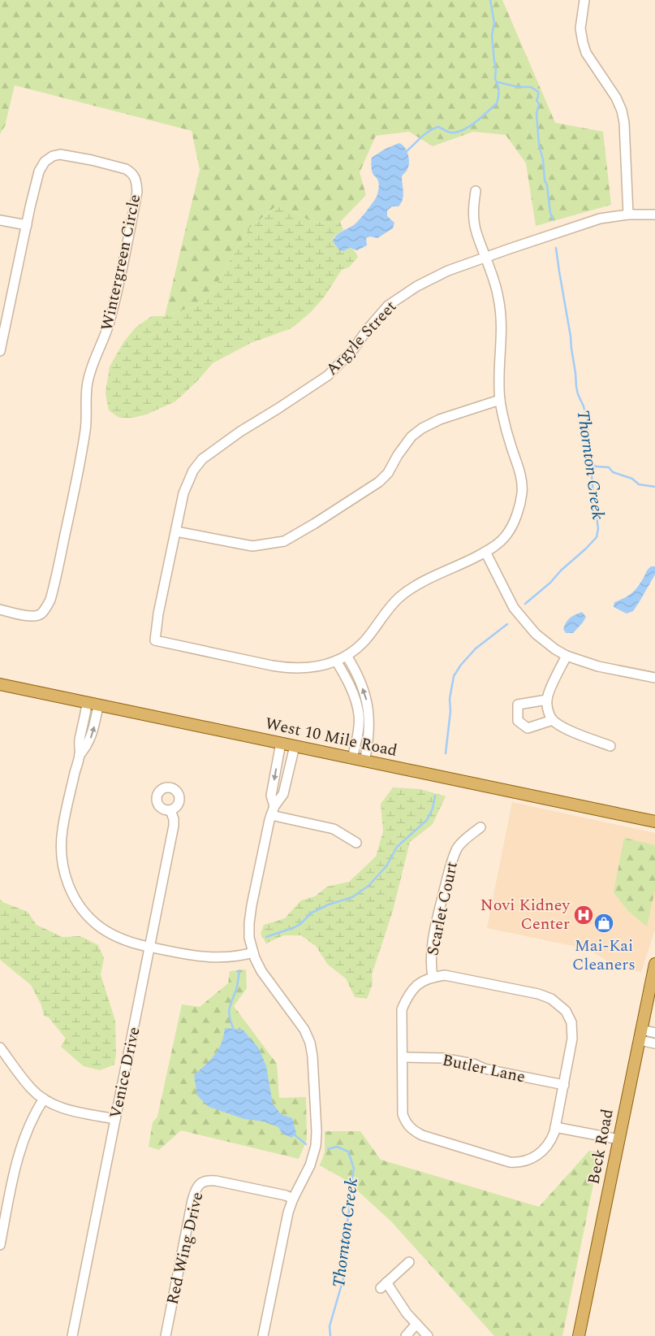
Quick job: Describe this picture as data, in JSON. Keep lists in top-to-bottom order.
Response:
{
  "streets": {
    "main road": ["West 10 Mile Road", "Beck Road"],
    "street": [
      "Wintergreen Circle",
      "Argyle Street",
      "Scarlet Court",
      "Butler Lane",
      "Venice Drive",
      "Red Wing Drive"
    ]
  },
  "water": ["Thornton Creek"],
  "places": {
    "hospital": ["Novi Kidney Center"],
    "shop": ["Mai-Kai Cleaners"]
  }
}
